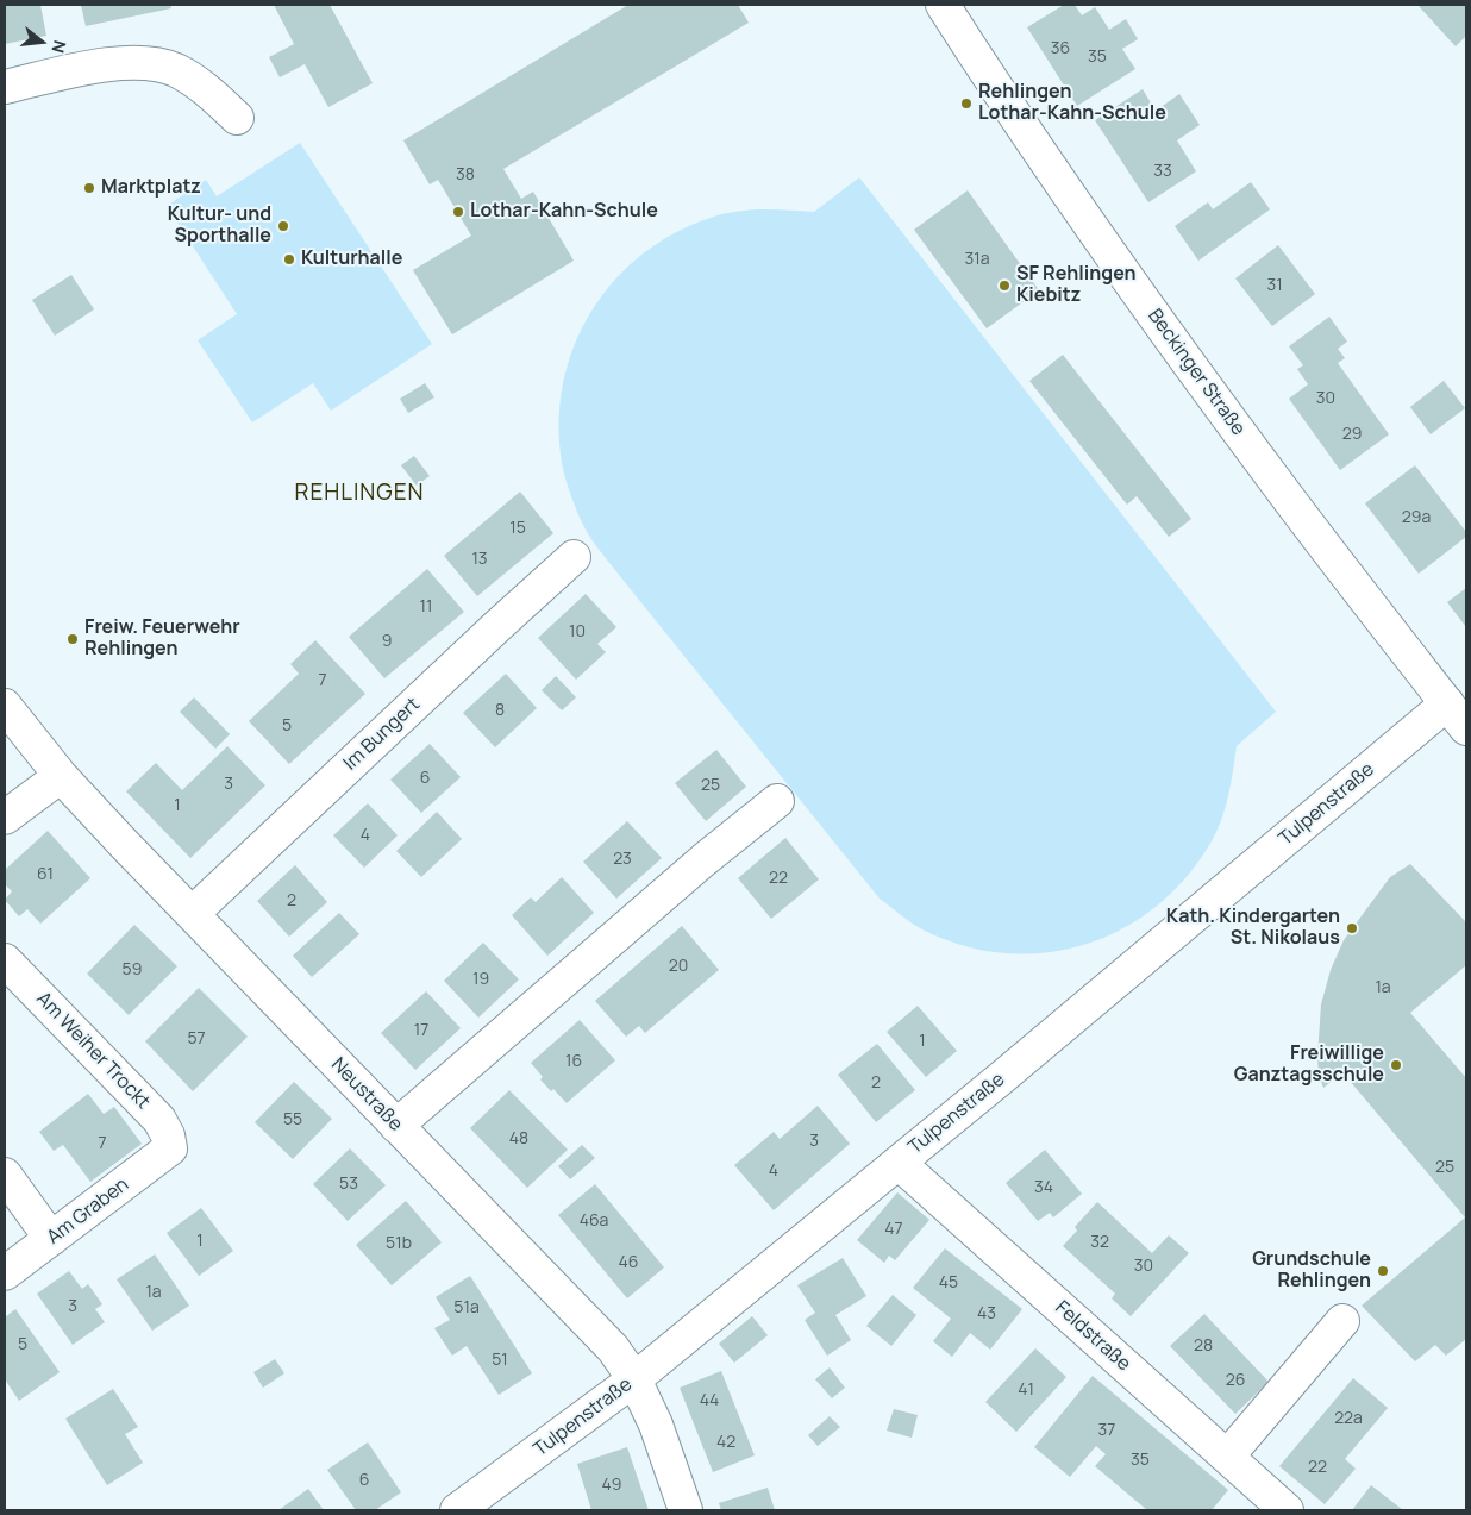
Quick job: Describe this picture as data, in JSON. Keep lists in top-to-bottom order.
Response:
{
  "streets": {
    "street": [
      "Beckinger Straße",
      "Im Bungert",
      "Tulpenstraße",
      "Am Weiher Trockt",
      "Neustraße",
      "Am Graben",
      "Feldstraße"
    ]
  },
  "crossings": [
    ["Beckinger Straße", "Tulpenstraße"],
    ["Im Bungert", "Neustraße"],
    ["Tulpenstraße", "Neustraße"],
    ["Tulpenstraße", "Feldstraße"],
    ["Am Weiher Trockt", "Am Graben"]
  ],
  "districts": ["REHLINGEN"],
  "places": [
    "Rehlingen Lothar-Kahn-Schule",
    "Marktplatz",
    "Lothar-Kahn-Schule",
    "Kultur- und Sporthalle",
    "Kulturhalle",
    "SF Rehlingen Kiebitz",
    "Freiw. Feuerwehr Rehlingen",
    "Kath. Kindergarten St. Nikolaus",
    "Freiwillige Ganztagsschule",
    "Grundschule Rehlingen"
  ],
  "house_numbers": [
    "36",
    "35",
    "33",
    "38",
    "31a",
    "31",
    "30",
    "29",
    "29a",
    "15",
    "13",
    "11",
    "10",
    "9",
    "7",
    "8",
    "5",
    "6",
    "3",
    "25",
    "1",
    "4",
    "23",
    "61",
    "22",
    "2",
    "20",
    "59",
    "19",
    "1a",
    "17",
    "57",
    "1",
    "16",
    "2",
    "55",
    "48",
    "3",
    "7",
    "25",
    "4",
    "53",
    "34",
    "46a",
    "47",
    "1",
    "32",
    "51b",
    "46",
    "30",
    "45",
    "1a",
    "3",
    "51a",
    "43",
    "5",
    "28",
    "51",
    "26",
    "41",
    "44",
    "22a",
    "37",
    "42",
    "35",
    "22",
    "6",
    "49"
  ],
  "north": "right"
}
